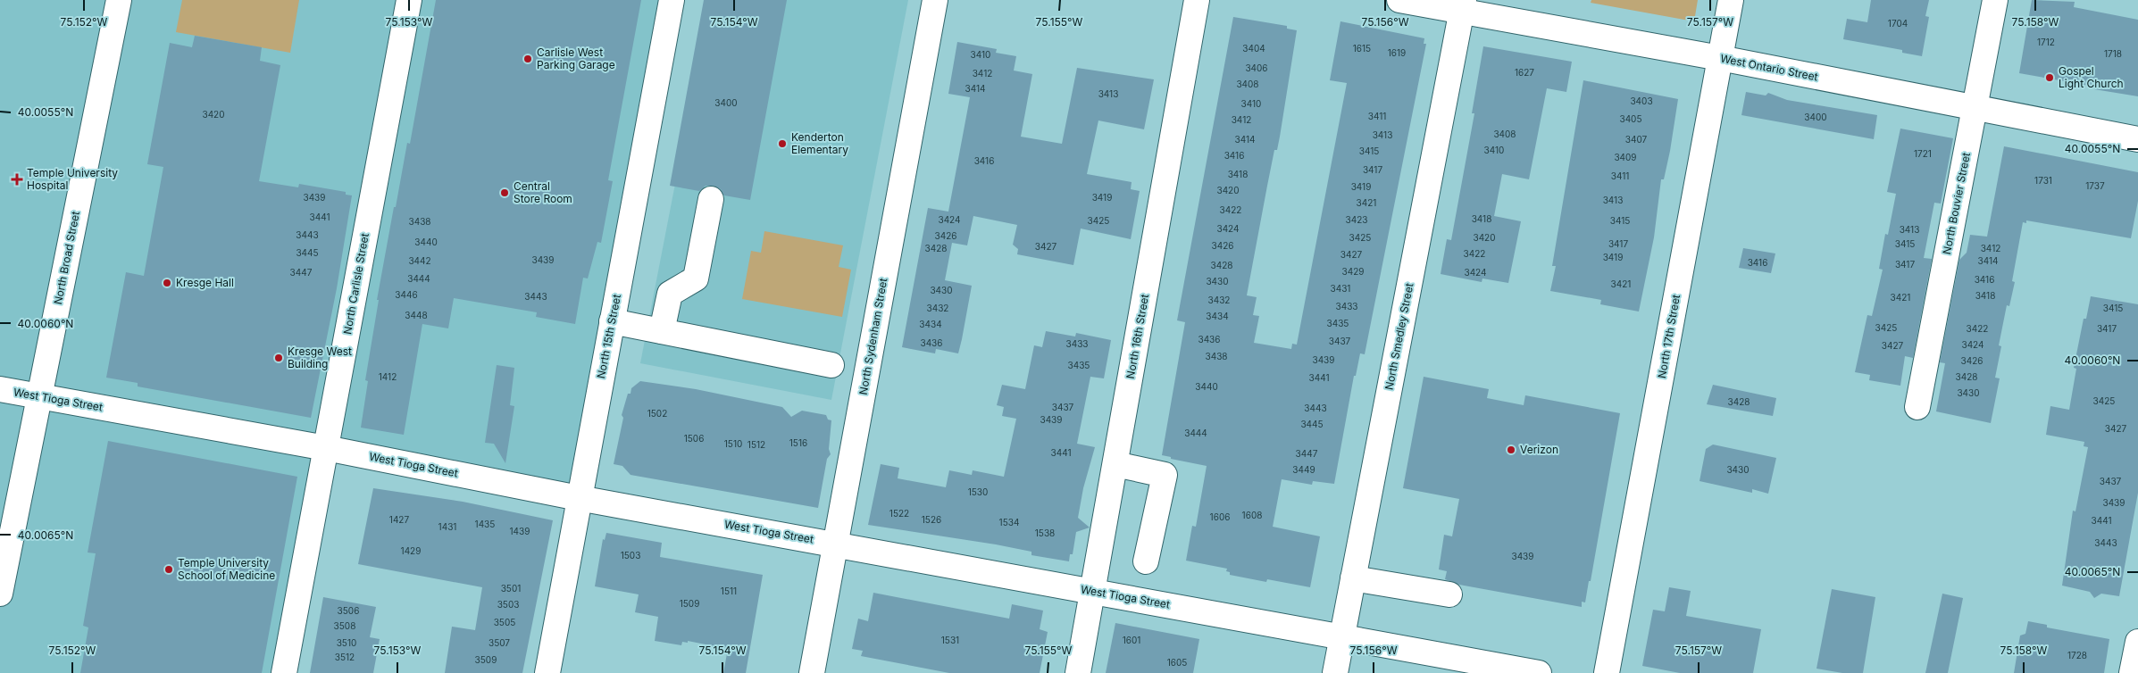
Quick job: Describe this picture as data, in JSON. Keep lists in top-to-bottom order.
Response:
{
  "streets": {
    "street": [
      "West Ontario Street",
      "North Bouvier Street",
      "North Broad Street",
      "North Carlisle Street",
      "North 15th Street",
      "North Sydenham Street",
      "North 16th Street",
      "North Smedley Street",
      "North 17th Street",
      "West Tioga Street"
    ]
  },
  "crossings": [
    ["West Ontario Street", "North Bouvier Street"],
    ["West Ontario Street", "North Smedley Street"],
    ["West Ontario Street", "North 17th Street"],
    ["North Broad Street", "West Tioga Street"],
    ["North Carlisle Street", "West Tioga Street"],
    ["North 15th Street", "West Tioga Street"],
    ["North Sydenham Street", "West Tioga Street"],
    ["North 16th Street", "West Tioga Street"],
    ["North Smedley Street", "West Tioga Street"]
  ],
  "places": {
    "other": [
      "Carlisle West Parking Garage",
      "Gospel Light Church",
      "Kenderton Elementary",
      "Central Store Room",
      "Kresge Hall",
      "Kresge West Building",
      "Verizon",
      "Temple University School of Medicine"
    ],
    "health": ["Temple University Hospital"]
  },
  "house_numbers": [
    "1704",
    "1712",
    "3404",
    "1615",
    "1619",
    "1718",
    "3410",
    "3406",
    "1627",
    "3412",
    "3408",
    "3414",
    "3413",
    "3403",
    "3400",
    "3410",
    "3420",
    "3411",
    "3400",
    "3405",
    "3412",
    "3408",
    "3413",
    "3414",
    "3407",
    "3410",
    "3415",
    "1721",
    "3416",
    "3409",
    "3416",
    "3417",
    "3418",
    "3411",
    "1731",
    "1737",
    "3419",
    "3420",
    "3439",
    "3419",
    "3413",
    "3421",
    "3422",
    "3441",
    "3418",
    "3424",
    "3423",
    "3425",
    "3415",
    "3438",
    "3424",
    "3413",
    "3443",
    "3426",
    "3425",
    "3420",
    "3440",
    "3417",
    "3415",
    "3426",
    "3427",
    "3428",
    "3412",
    "3445",
    "3422",
    "3427",
    "3419",
    "3439",
    "3442",
    "3414",
    "3416",
    "3417",
    "3428",
    "3429",
    "3447",
    "3424",
    "3444",
    "3416",
    "3430",
    "3421",
    "3431",
    "3430",
    "3446",
    "3418",
    "3443",
    "3421",
    "3432",
    "3433",
    "3432",
    "3415",
    "3448",
    "3434",
    "3435",
    "3434",
    "3425",
    "3422",
    "3417",
    "3436",
    "3437",
    "3436",
    "3433",
    "3424",
    "3427",
    "3438",
    "3439",
    "3426",
    "3435",
    "1412",
    "3428",
    "3441",
    "3440",
    "3430",
    "3425",
    "3428",
    "3437",
    "3443",
    "1502",
    "3439",
    "3445",
    "3427",
    "3444",
    "1506",
    "1516",
    "1510",
    "1512",
    "3441",
    "3447",
    "3449",
    "3430",
    "3437",
    "1530",
    "3439",
    "1522",
    "1608",
    "1606",
    "1427",
    "1526",
    "3441",
    "1534",
    "1435",
    "1431",
    "1439",
    "1538",
    "3443",
    "1429",
    "1503",
    "3439",
    "3501",
    "1511",
    "1509",
    "3503",
    "3506",
    "3505",
    "3508",
    "1531",
    "1601",
    "3510",
    "3507",
    "1728",
    "3512",
    "3509",
    "1605"
  ],
  "coordinates": [
    "75.152°W",
    "75.153°W",
    "75.154°W",
    "75.155°W",
    "75.156°W",
    "75.157°W",
    "75.158°W",
    "40.0055°N",
    "40.0060°N",
    "40.0065°N"
  ]
}
